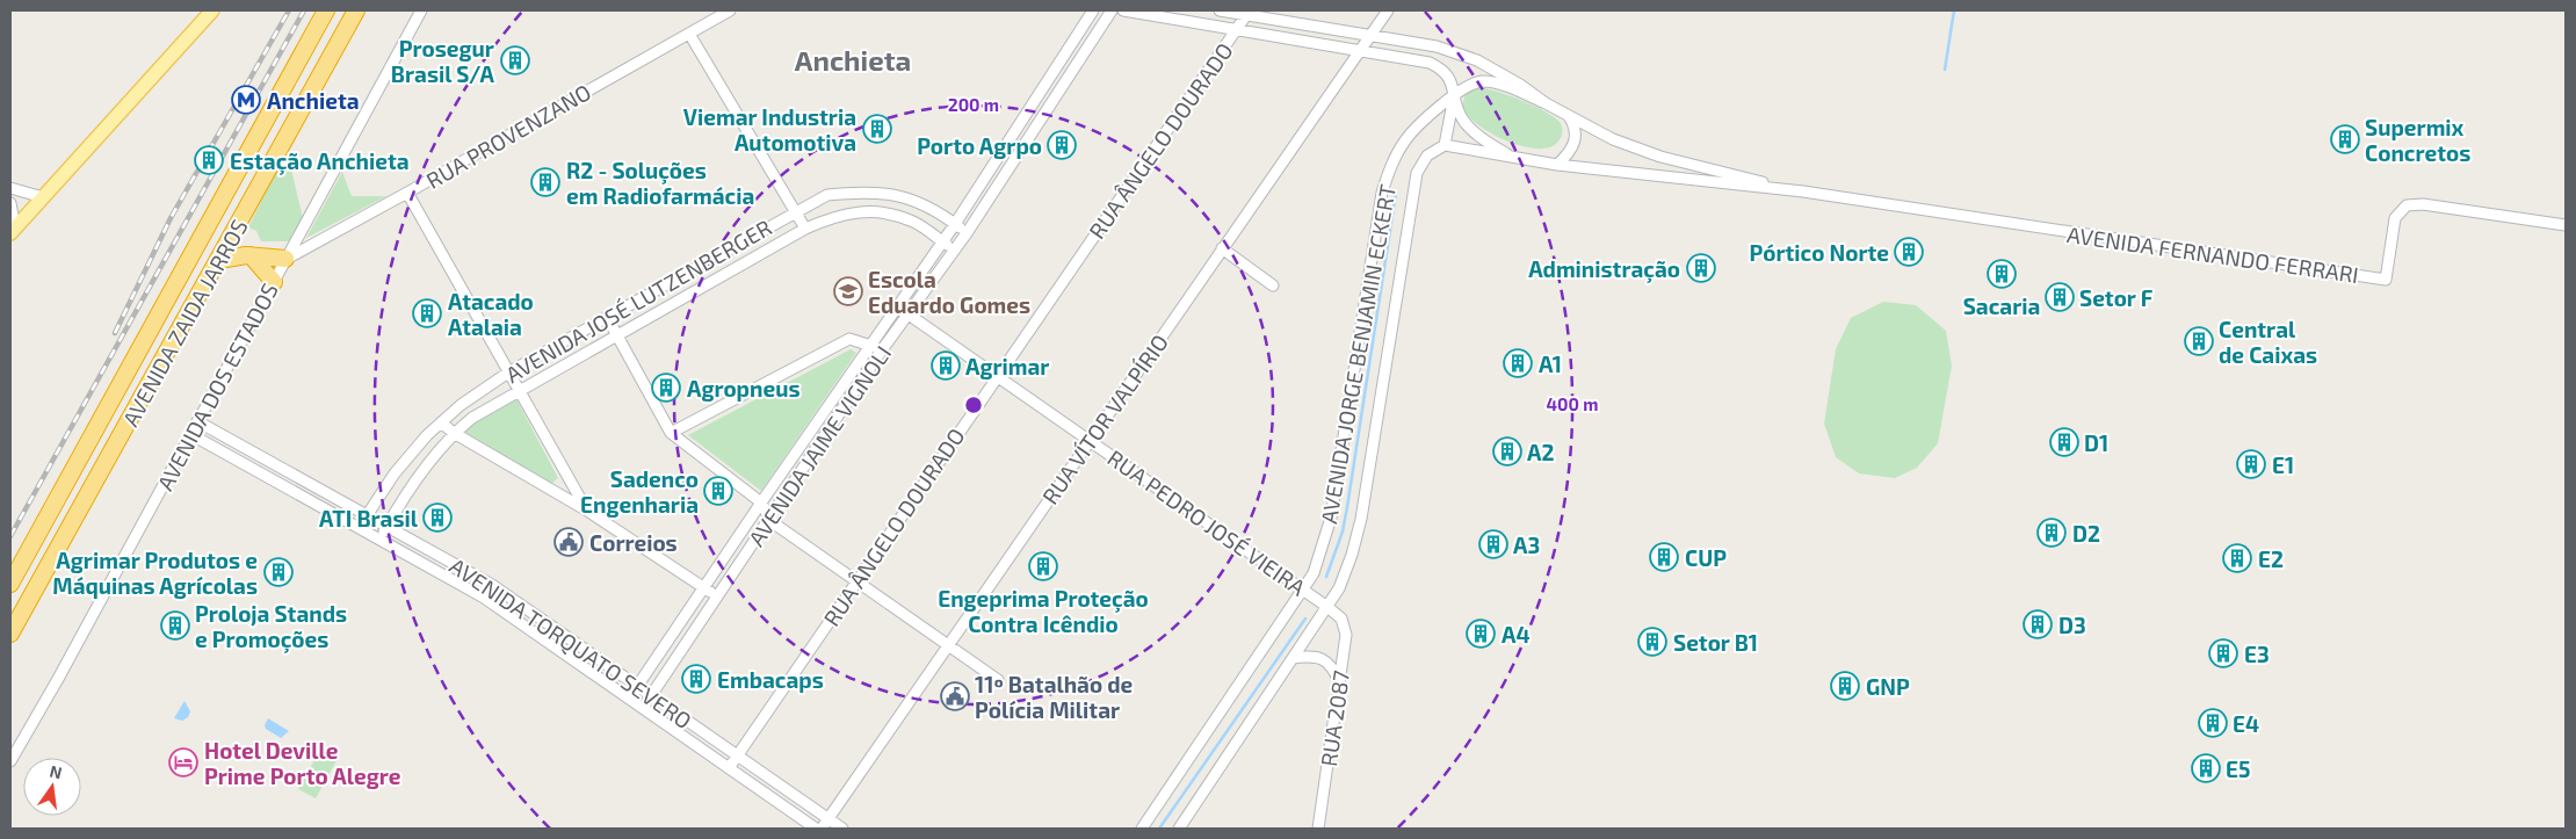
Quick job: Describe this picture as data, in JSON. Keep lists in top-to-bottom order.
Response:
{
  "streets": {
    "highway": ["AVENIDA ZAIDA JARROS"],
    "street": [
      "RUA PROVENZANO",
      "RUA ÂNGELO DOURADO",
      "AVENIDA FERNANDO FERRARI",
      "AVENIDA JOSÉ LUTZENBERGER",
      "AVENIDA JORGE BENJAMIN ECKERT",
      "AVENIDA DOS ESTADOS",
      "RUA VÍTOR VALPÍRIO",
      "AVENIDA JAIME VIGNOLI",
      "RUA PEDRO JOSÉ VIEIRA",
      "AVENIDA TORQUATO SEVERO",
      "RUA 2087"
    ]
  },
  "crossings": [
    ["RUA PROVENZANO", "AVENIDA DOS ESTADOS"],
    ["RUA ÂNGELO DOURADO", "AVENIDA FERNANDO FERRARI"],
    ["RUA ÂNGELO DOURADO", "RUA PEDRO JOSÉ VIEIRA"],
    ["RUA ÂNGELO DOURADO", "AVENIDA TORQUATO SEVERO"],
    ["AVENIDA FERNANDO FERRARI", "AVENIDA JORGE BENJAMIN ECKERT"],
    ["AVENIDA FERNANDO FERRARI", "RUA VÍTOR VALPÍRIO"],
    ["AVENIDA JOSÉ LUTZENBERGER", "AVENIDA JAIME VIGNOLI"],
    ["AVENIDA JOSÉ LUTZENBERGER", "AVENIDA TORQUATO SEVERO"],
    ["AVENIDA JORGE BENJAMIN ECKERT", "RUA PEDRO JOSÉ VIEIRA"],
    ["AVENIDA JORGE BENJAMIN ECKERT", "RUA 2087"],
    ["AVENIDA DOS ESTADOS", "AVENIDA TORQUATO SEVERO"],
    ["RUA VÍTOR VALPÍRIO", "RUA PEDRO JOSÉ VIEIRA"],
    ["RUA VÍTOR VALPÍRIO", "AVENIDA TORQUATO SEVERO"],
    ["AVENIDA JAIME VIGNOLI", "RUA PEDRO JOSÉ VIEIRA"],
    ["AVENIDA JAIME VIGNOLI", "AVENIDA TORQUATO SEVERO"],
    ["RUA PEDRO JOSÉ VIEIRA", "RUA 2087"]
  ],
  "districts": ["Anchieta"],
  "places": {
    "building": [
      "Prosegur Brasil S/A",
      "Viemar Industria Automotiva",
      "Supermix Concretos",
      "Porto Agrpo",
      "Estação Anchieta",
      "R2 - Soluções em Radiofarmácia",
      "Pórtico Norte",
      "Administração",
      "Sacaria",
      "Setor F",
      "Atacado Atalaia",
      "Central de Caixas",
      "A1",
      "Agrimar",
      "Agropneus",
      "D1",
      "A2",
      "E1",
      "Sadenco Engenharia",
      "ATI Brasil",
      "D2",
      "A3",
      "CUP",
      "E2",
      "Engeprima Proteção Contra Icêndio",
      "Agrimar Produtos e Máquinas Agrícolas",
      "D3",
      "Proloja Stands e Promoções",
      "A4",
      "Setor B1",
      "E3",
      "Embacaps",
      "GNP",
      "E4",
      "E5"
    ],
    "metro station": ["Anchieta"],
    "school or university": ["Escola Eduardo Gomes"],
    "public building": ["Correios", "11º Batalhão de Polícia Militar"],
    "hotel": ["Hotel Deville Prime Porto Alegre"]
  },
  "north": "top",
  "rings": ["200 m", "400 m"]
}
